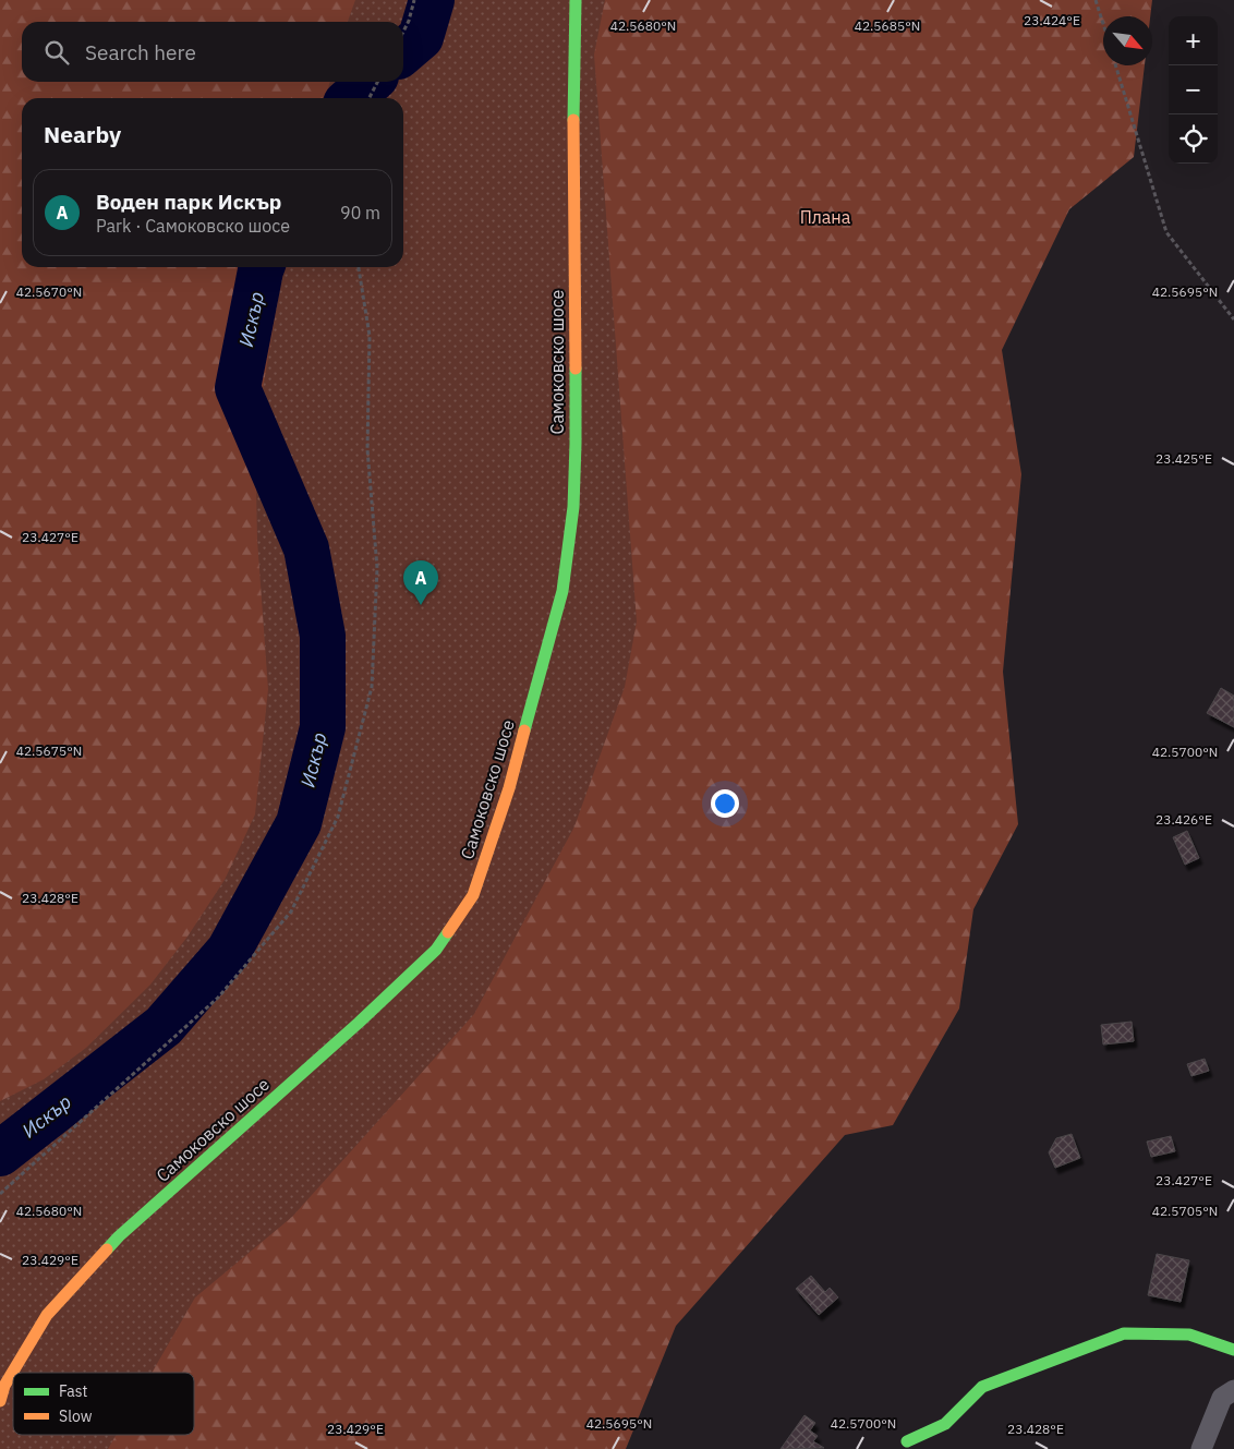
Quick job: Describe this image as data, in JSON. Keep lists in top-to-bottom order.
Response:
{
  "streets": {
    "main road": ["Самоковско шосе"]
  },
  "water": ["Искър"],
  "parks": ["Плана"],
  "legend": ["Fast", "Slow"],
  "north": "bottom right",
  "page": {
    "map_buttons": ["+", "−"],
    "search": "Search here",
    "heading": "Nearby",
    "list": [
      {
        "mark": "A",
        "name": "Воден парк Искър",
        "note": "Park · Самоковско шосе",
        "value": "90 m"
      }
    ],
    "pins": "A"
  },
  "coordinates": [
    "23.424°E",
    "42.5680°N",
    "42.5685°N",
    "42.5670°N",
    "42.5695°N",
    "23.425°E",
    "23.427°E",
    "42.5675°N",
    "42.5700°N",
    "23.426°E",
    "23.428°E",
    "42.5705°N",
    "23.429°E"
  ]
}
